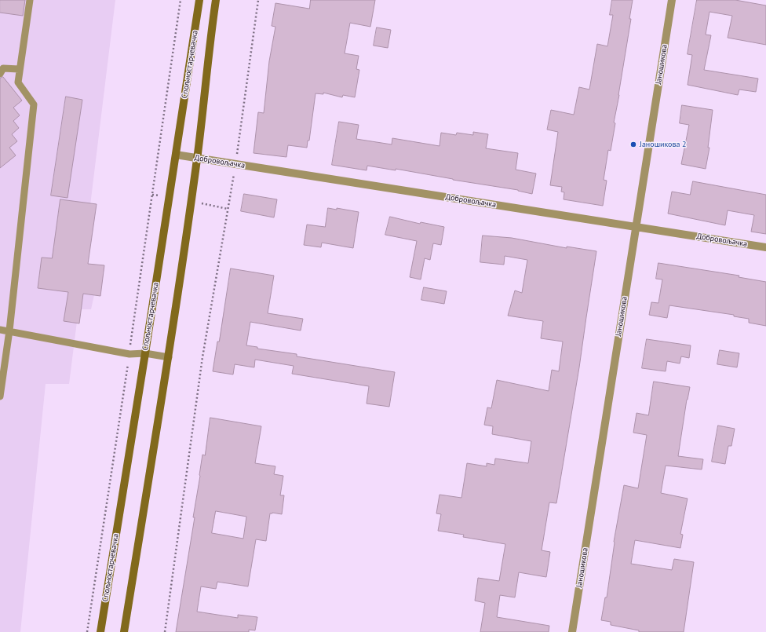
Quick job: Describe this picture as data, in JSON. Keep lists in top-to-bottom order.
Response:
{
  "streets": {
    "street": ["Спољностарчевачка", "Јаношикова", "Добровољачка"]
  },
  "crossings": [
    ["Спољностарчевачка", "Добровољачка"],
    ["Јаношикова", "Добровољачка"]
  ],
  "places": ["Јаношикова 2"]
}
